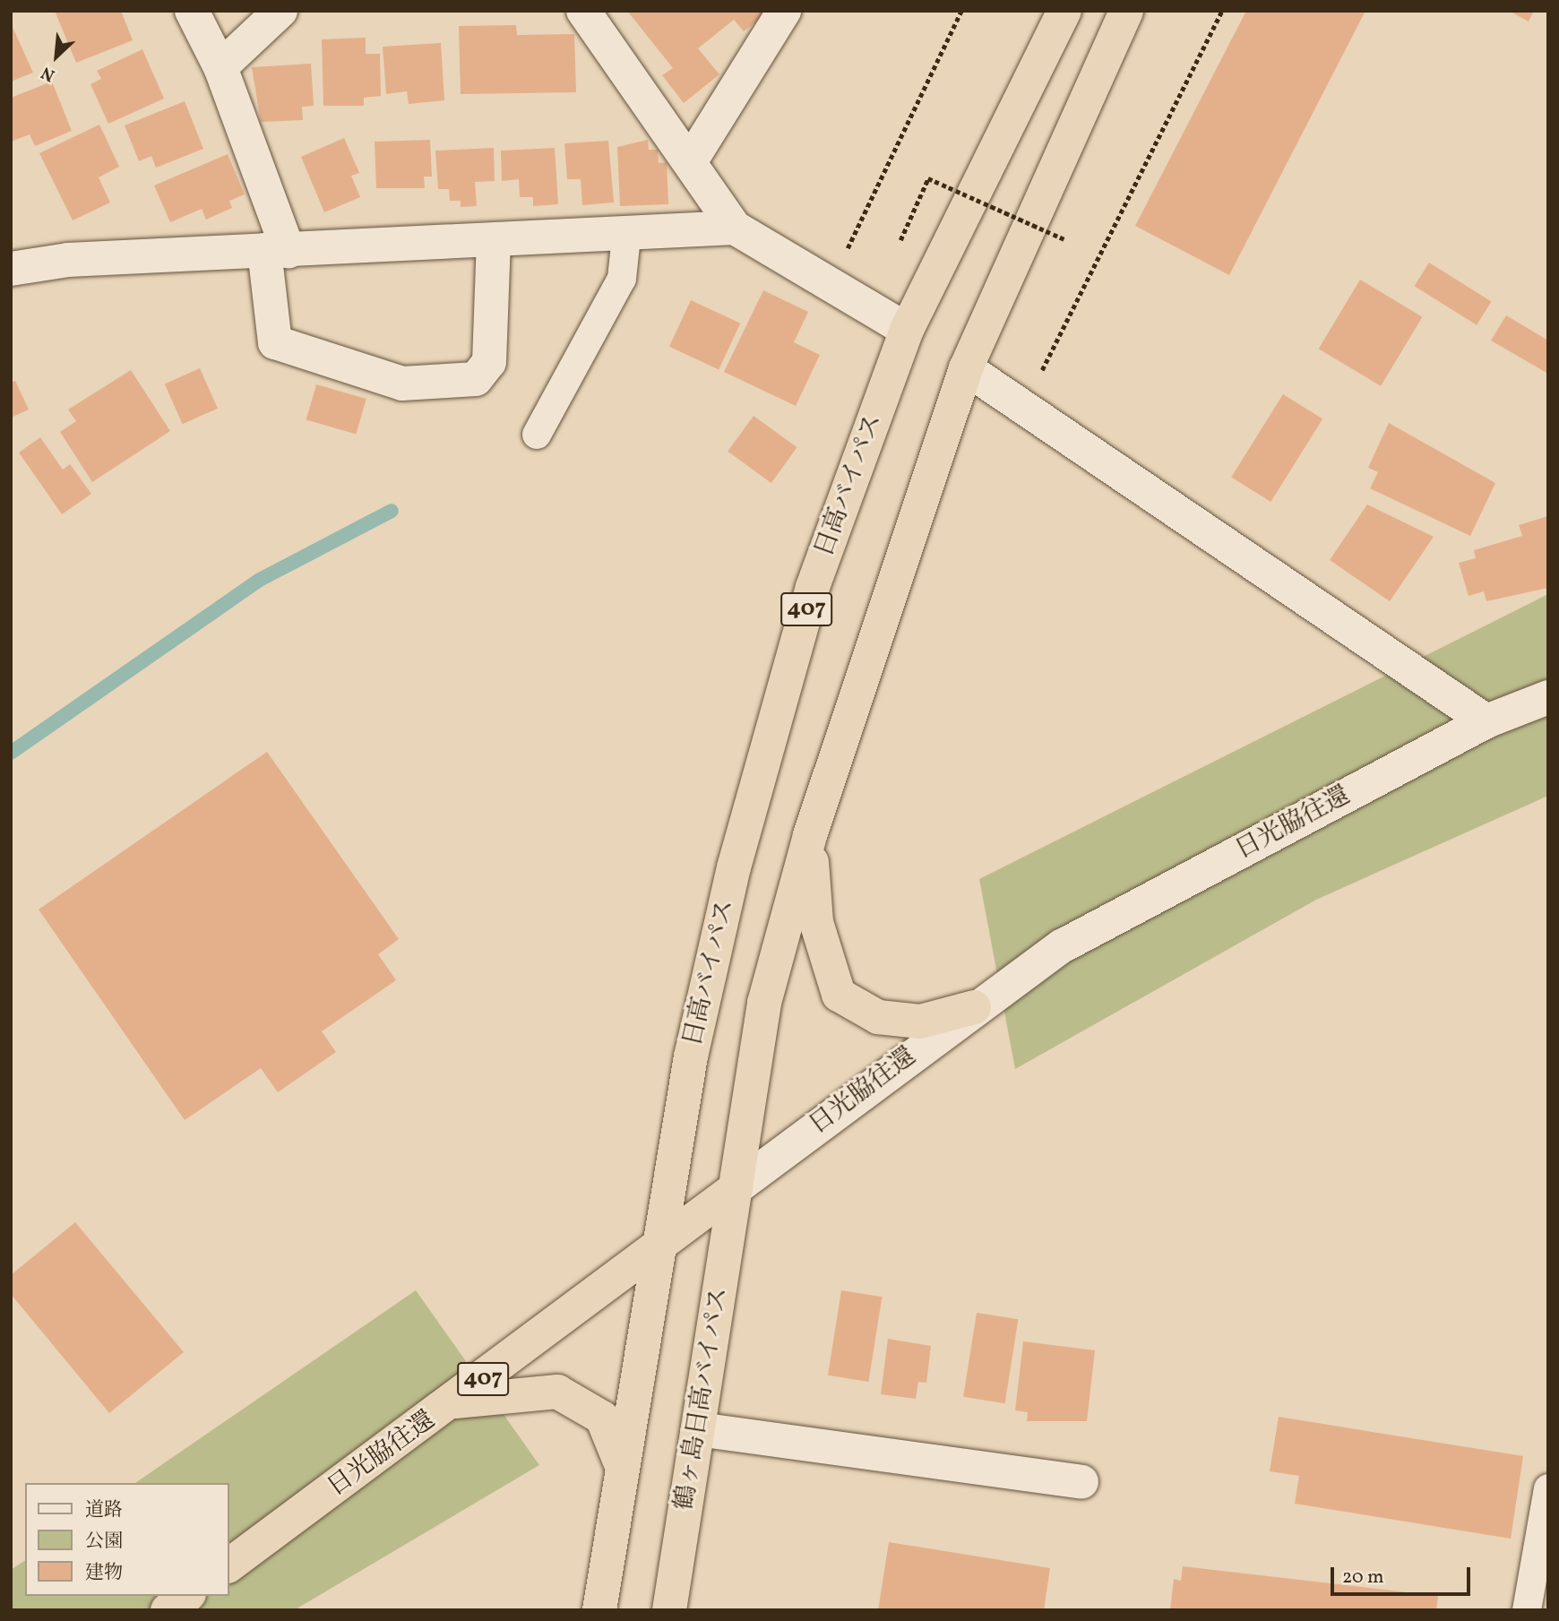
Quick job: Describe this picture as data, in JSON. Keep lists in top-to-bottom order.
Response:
{
  "streets": {
    "highway": [
      "日高バイパス",
      "407",
      "日光脇往還",
      "鶴ヶ島日高バイパス"
    ]
  },
  "crossings": [
    ["日高バイパス", "407"],
    ["日高バイパス", "日光脇往還"],
    ["407", "日光脇往還"],
    ["日光脇往還", "鶴ヶ島日高バイパス"]
  ],
  "legend": ["道路", "公園", "建物"],
  "scale_bar": "20 m",
  "north": "bottom left"
}
